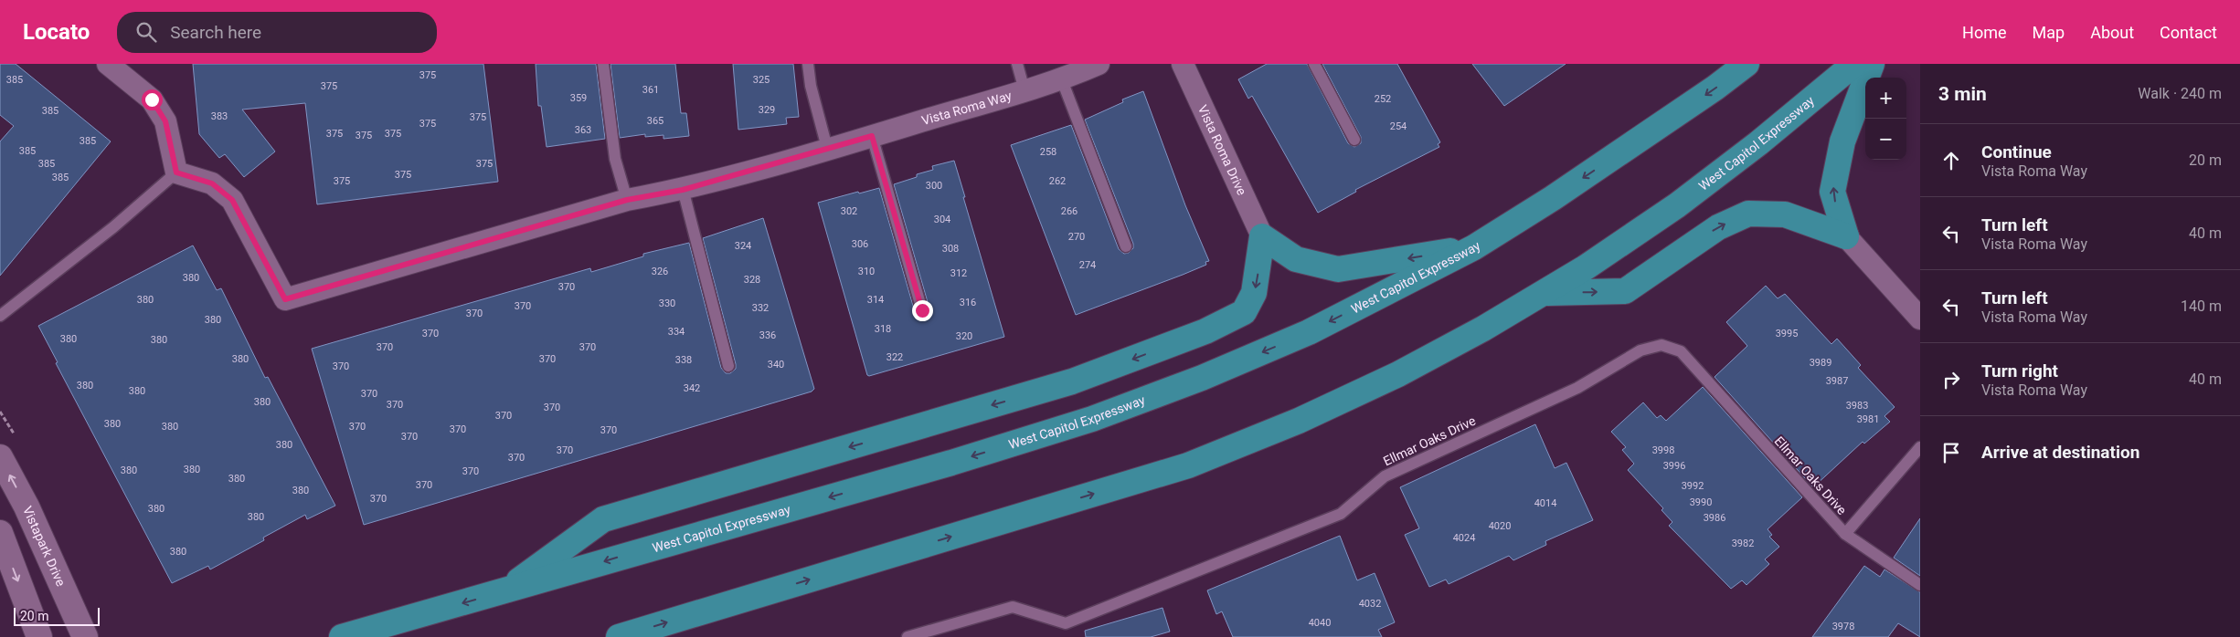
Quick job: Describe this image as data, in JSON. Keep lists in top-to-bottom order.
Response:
{
  "streets": {
    "highway": ["West Capitol Expressway"],
    "street": ["Vista Roma Way", "Vista Roma Drive", "Vistapark Drive"],
    "lane": ["Ellmar Oaks Drive"]
  },
  "house_numbers": [
    "375",
    "385",
    "325",
    "375",
    "361",
    "359",
    "252",
    "329",
    "385",
    "383",
    "375",
    "365",
    "375",
    "254",
    "363",
    "375",
    "375",
    "375",
    "385",
    "385",
    "258",
    "385",
    "375",
    "375",
    "385",
    "375",
    "262",
    "300",
    "302",
    "266",
    "304",
    "270",
    "306",
    "324",
    "308",
    "274",
    "326",
    "310",
    "312",
    "380",
    "328",
    "370",
    "380",
    "314",
    "316",
    "330",
    "370",
    "332",
    "370",
    "380",
    "318",
    "334",
    "370",
    "3995",
    "336",
    "320",
    "380",
    "380",
    "370",
    "370",
    "322",
    "380",
    "370",
    "338",
    "3989",
    "340",
    "370",
    "3987",
    "380",
    "342",
    "380",
    "370",
    "380",
    "370",
    "3983",
    "370",
    "370",
    "3981",
    "380",
    "380",
    "370",
    "370",
    "370",
    "370",
    "380",
    "370",
    "3998",
    "370",
    "3996",
    "380",
    "380",
    "370",
    "380",
    "370",
    "3992",
    "380",
    "370",
    "3990",
    "4014",
    "380",
    "380",
    "3986",
    "4020",
    "4024",
    "3982",
    "380",
    "4032",
    "4040",
    "3978"
  ],
  "scale_bar": "20 m",
  "page": {
    "header": "Locato",
    "search": "Search here",
    "nav": [
      "Home",
      "Map",
      "About",
      "Contact"
    ],
    "heading": ["3 min", "Walk · 240 m"],
    "map_buttons": ["+", "−"],
    "list": [
      ["Continue", "Vista Roma Way", "20 m"],
      ["Turn left", "Vista Roma Way", "40 m"],
      ["Turn left", "Vista Roma Way", "140 m"],
      ["Turn right", "Vista Roma Way", "40 m"],
      "Arrive at destination"
    ],
    "scale": "20 m"
  }
}
